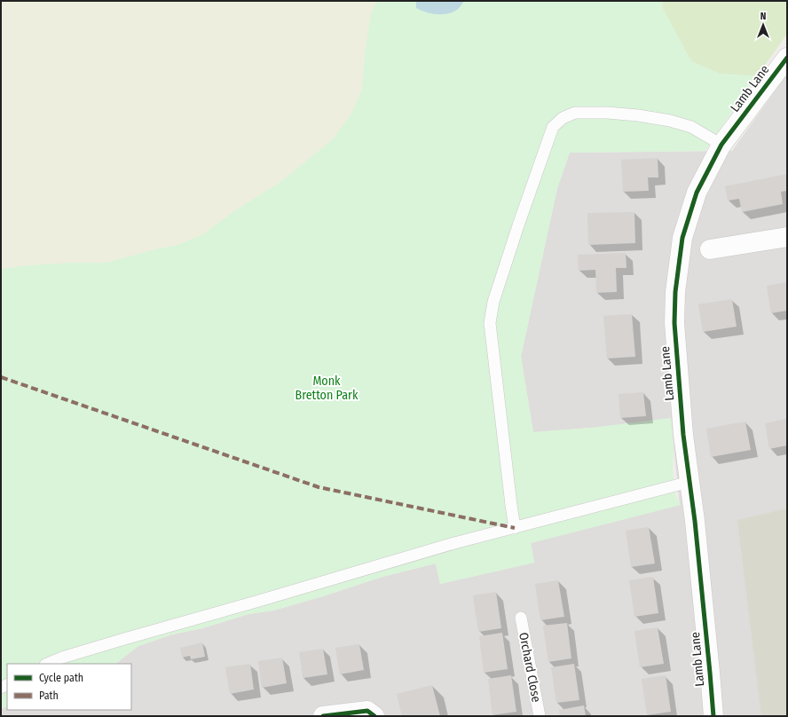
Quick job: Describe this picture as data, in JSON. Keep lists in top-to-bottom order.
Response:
{
  "streets": {
    "street": ["Lamb Lane"],
    "lane": ["Orchard Close"]
  },
  "parks": ["Monk Bretton Park"],
  "legend": ["Cycle path", "Path"],
  "north": "top"
}
